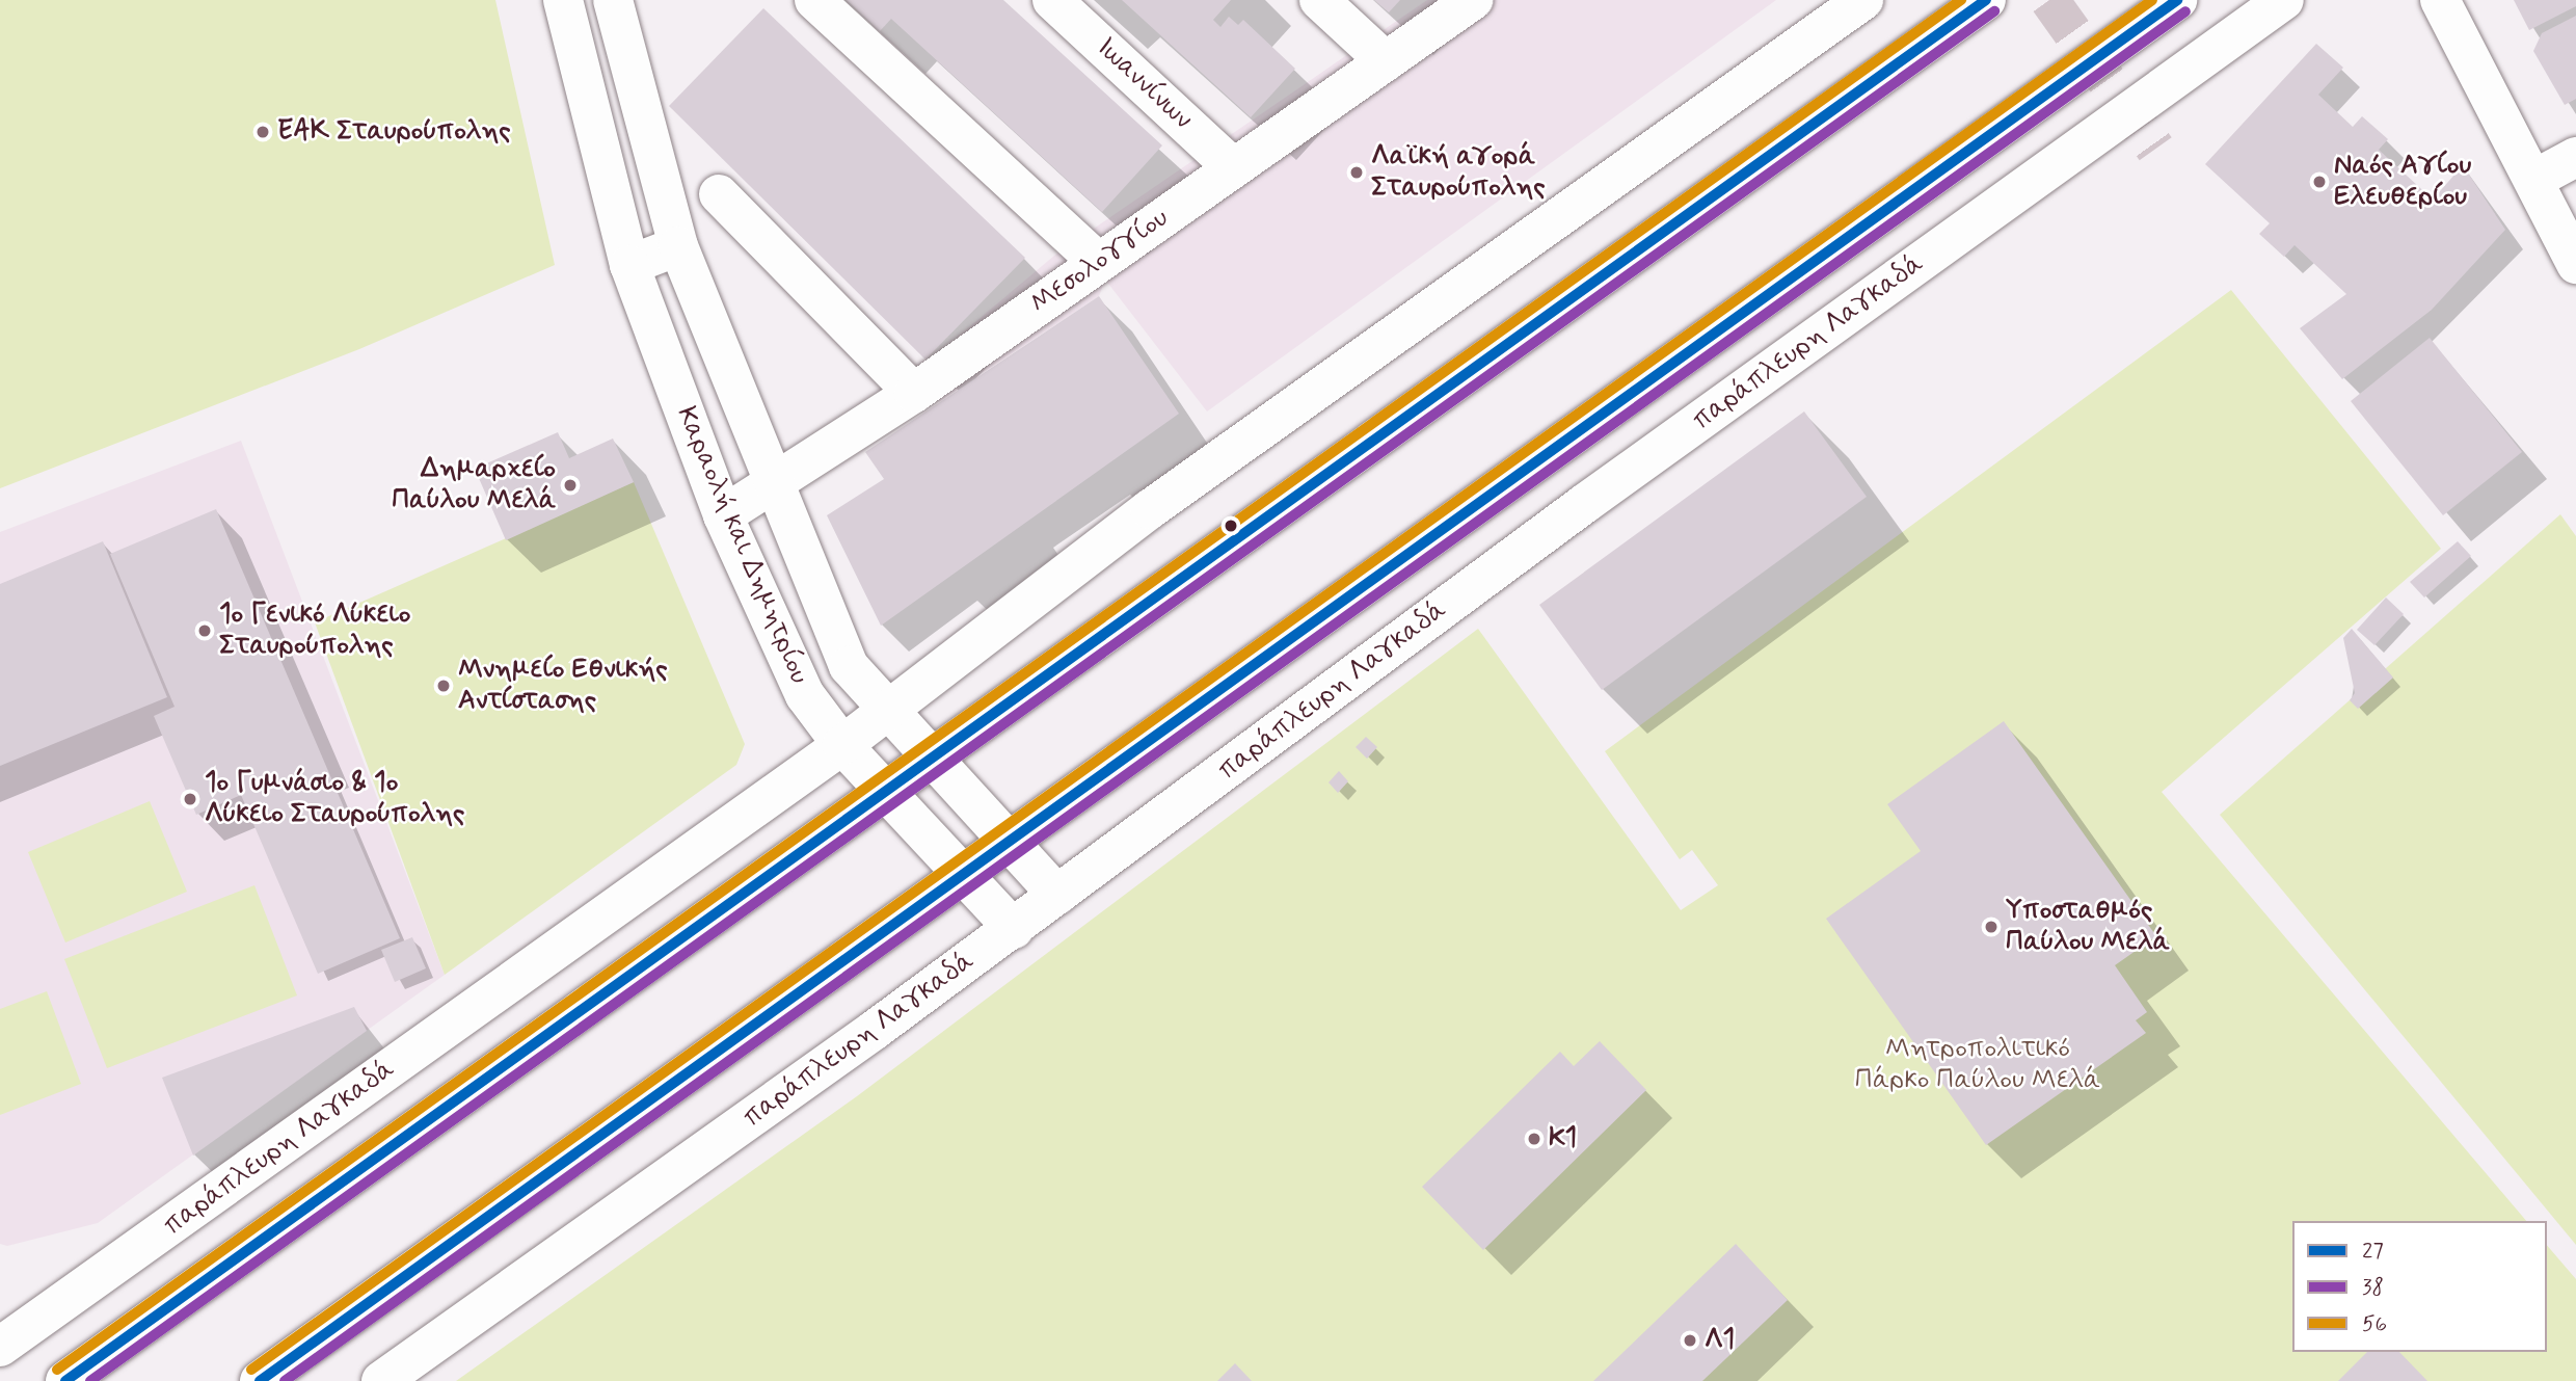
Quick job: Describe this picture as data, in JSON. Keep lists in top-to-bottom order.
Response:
{
  "streets": {
    "main road": [
      "Ιωαννίνων",
      "Μεσολογγίου",
      "παράπλευρη Λαγκαδά",
      "Καραολή και Δημητρίου"
    ]
  },
  "crossings": [
    ["Ιωαννίνων", "Μεσολογγίου"],
    ["Μεσολογγίου", "Καραολή και Δημητρίου"],
    ["παράπλευρη Λαγκαδά", "Καραολή και Δημητρίου"]
  ],
  "parks": ["Μητροπολιτικό Πάρκο Παύλου Μελά"],
  "places": [
    "EAK Σταυρούπολης",
    "Λαϊκή αγορά Σταυρούπολης",
    "Ναός Αγίου Ελευθερίου",
    "Δημαρχείο Παύλου Μελά",
    "1ο Γενικό Λύκειο Σταυρούπολης",
    "Μνημείο Εθνικής Αντίστασης",
    "1ο Γυμνάσιο & 1ο Λύκειο Σταυρούπολης",
    "Υποσταθμός Παύλου Μελά",
    "Κ1",
    "Λ1"
  ],
  "lines": ["transit line 27", "transit line 56", "transit line 38"],
  "legend": ["27", "38", "56"]
}
